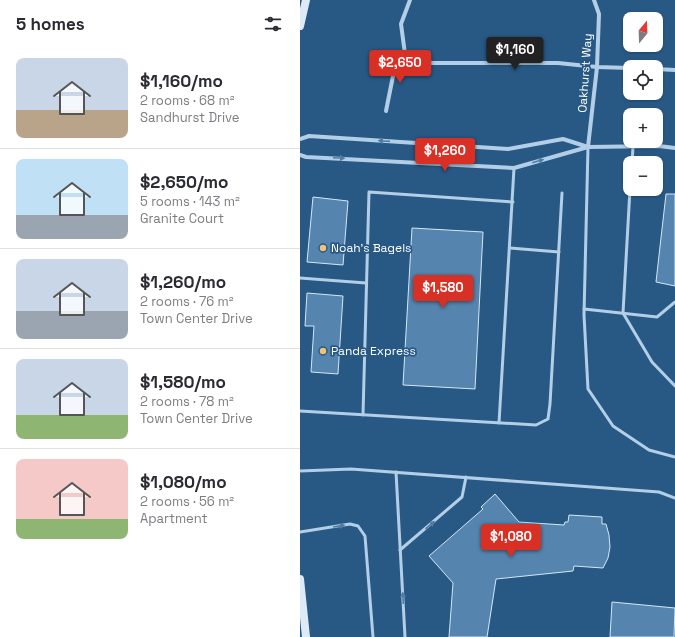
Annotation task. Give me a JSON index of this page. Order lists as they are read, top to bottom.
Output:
{
  "streets": {
    "street": ["Oakhurst Way"]
  },
  "places": ["Noah's Bagels", "Panda Express"],
  "north": "top",
  "page": {
    "heading": "5 homes",
    "map_buttons": ["+", "−"],
    "price": [
      "$1,160",
      "$2,650",
      "$1,260",
      "$1,580",
      "$1,080"
    ],
    "list": [
      {
        "name": "$1,160/mo",
        "note": "2 rooms · 68 m² · Sandhurst Drive"
      },
      {
        "name": "$2,650/mo",
        "note": "5 rooms · 143 m² · Granite Court"
      },
      {
        "name": "$1,260/mo",
        "note": "2 rooms · 76 m² · Town Center Drive"
      },
      {
        "name": "$1,580/mo",
        "note": "2 rooms · 78 m² · Town Center Drive"
      },
      {
        "name": "$1,080/mo",
        "note": "2 rooms · 56 m² · Apartment"
      }
    ]
  }
}
